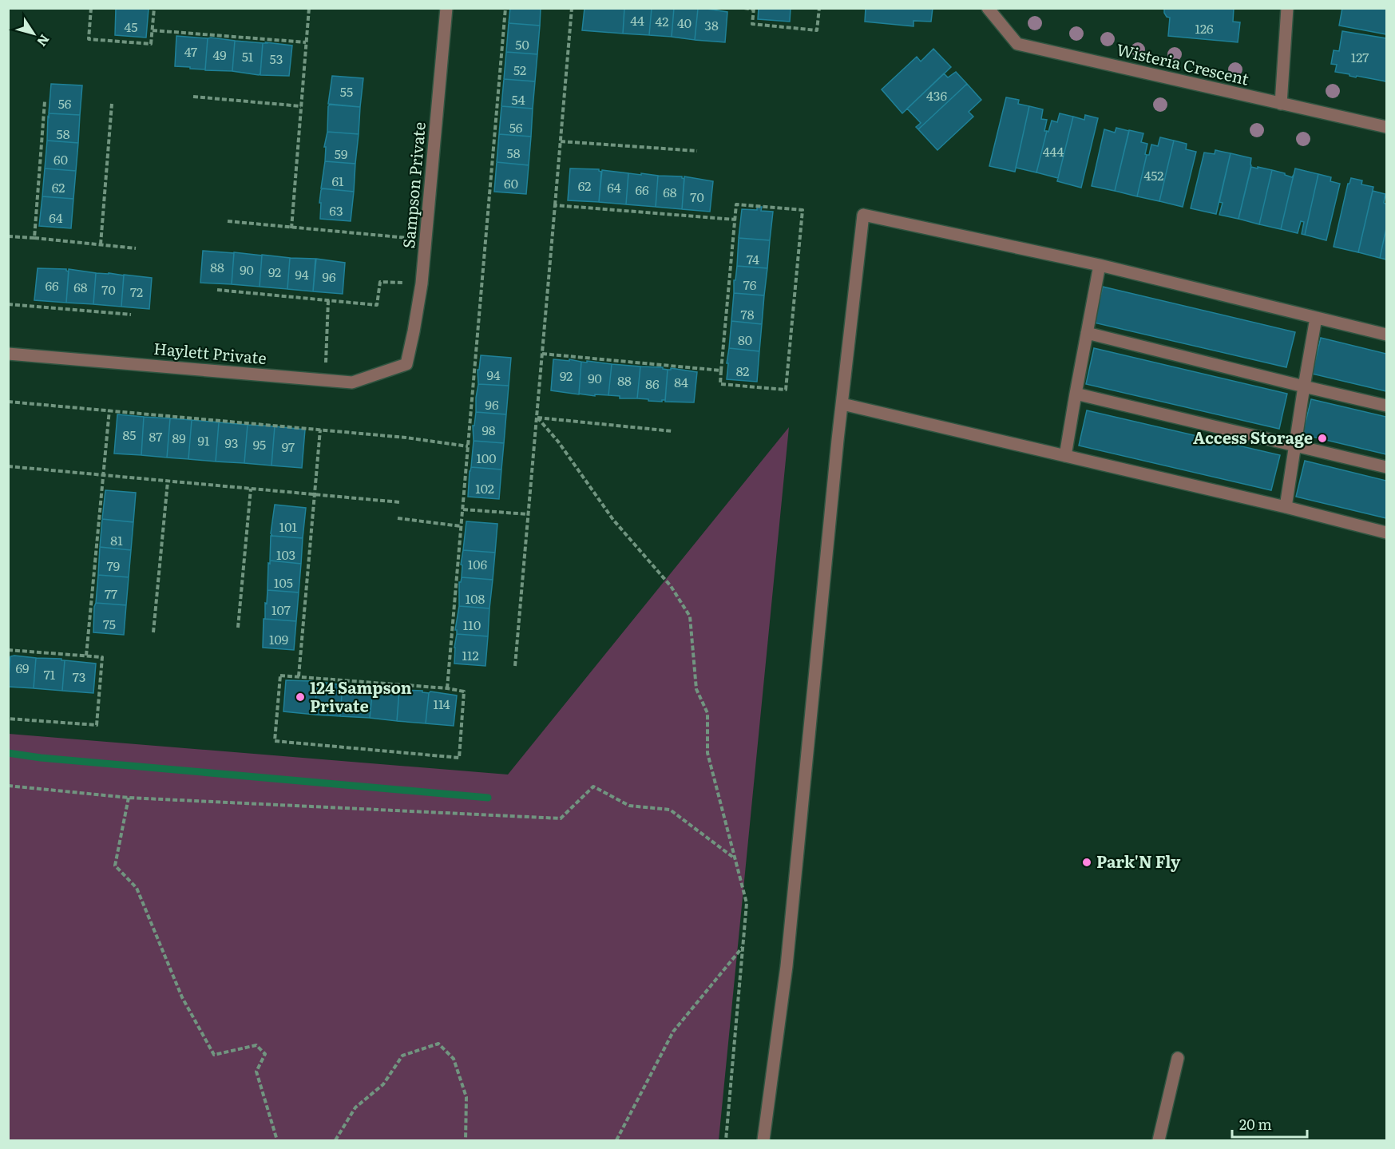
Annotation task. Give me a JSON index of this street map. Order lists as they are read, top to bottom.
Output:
{
  "streets": {
    "street": ["Wisteria Crescent", "Sampson Private", "Haylett Private"]
  },
  "crossings": [
    ["Sampson Private", "Haylett Private"]
  ],
  "places": ["Access Storage", "124 Sampson Private", "Park'N Fly"],
  "house_numbers": [
    "44",
    "42",
    "40",
    "38",
    "45",
    "126",
    "50",
    "47",
    "49",
    "51",
    "127",
    "53",
    "52",
    "55",
    "436",
    "54",
    "56",
    "56",
    "58",
    "444",
    "58",
    "59",
    "60",
    "452",
    "61",
    "60",
    "62",
    "62",
    "64",
    "66",
    "68",
    "70",
    "63",
    "64",
    "74",
    "88",
    "90",
    "92",
    "94",
    "96",
    "76",
    "66",
    "68",
    "70",
    "72",
    "78",
    "80",
    "82",
    "94",
    "92",
    "90",
    "88",
    "84",
    "86",
    "96",
    "98",
    "85",
    "87",
    "89",
    "91",
    "93",
    "95",
    "97",
    "100",
    "102",
    "101",
    "81",
    "103",
    "106",
    "79",
    "105",
    "77",
    "108",
    "107",
    "75",
    "110",
    "109",
    "112",
    "69",
    "71",
    "73",
    "114"
  ],
  "scale_bar": "20 m",
  "north": "bottom right"
}
